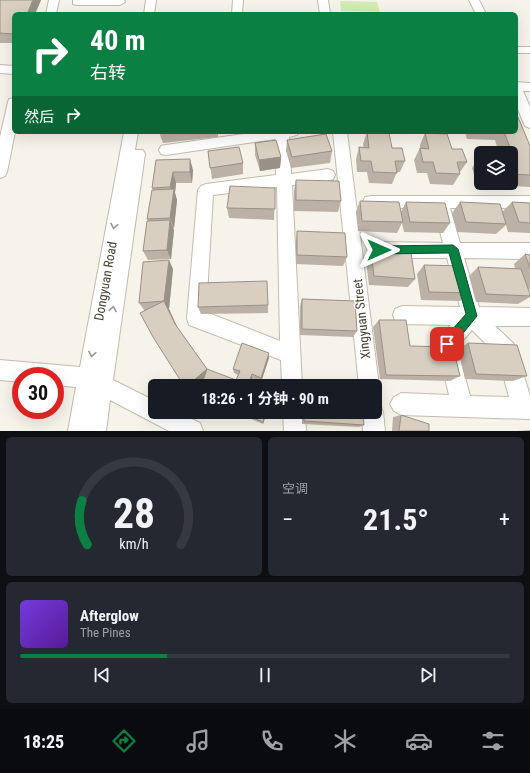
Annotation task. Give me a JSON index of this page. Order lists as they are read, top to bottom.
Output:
{
  "streets": {
    "street": ["Dongyuan Road", "Xingyuan Street"]
  },
  "page": {
    "turn": ["40 m", "右转"],
    "then": "然后",
    "limit": "30",
    "trip": "18:26 · 1 分钟 · 90 m",
    "tile": "空调",
    "heat": ["−", "21.5°", "+"],
    "song": ["Afterglow", "The Pines"],
    "tabs": "18:25",
    "gauge": ["28", "km/h"]
  }
}
